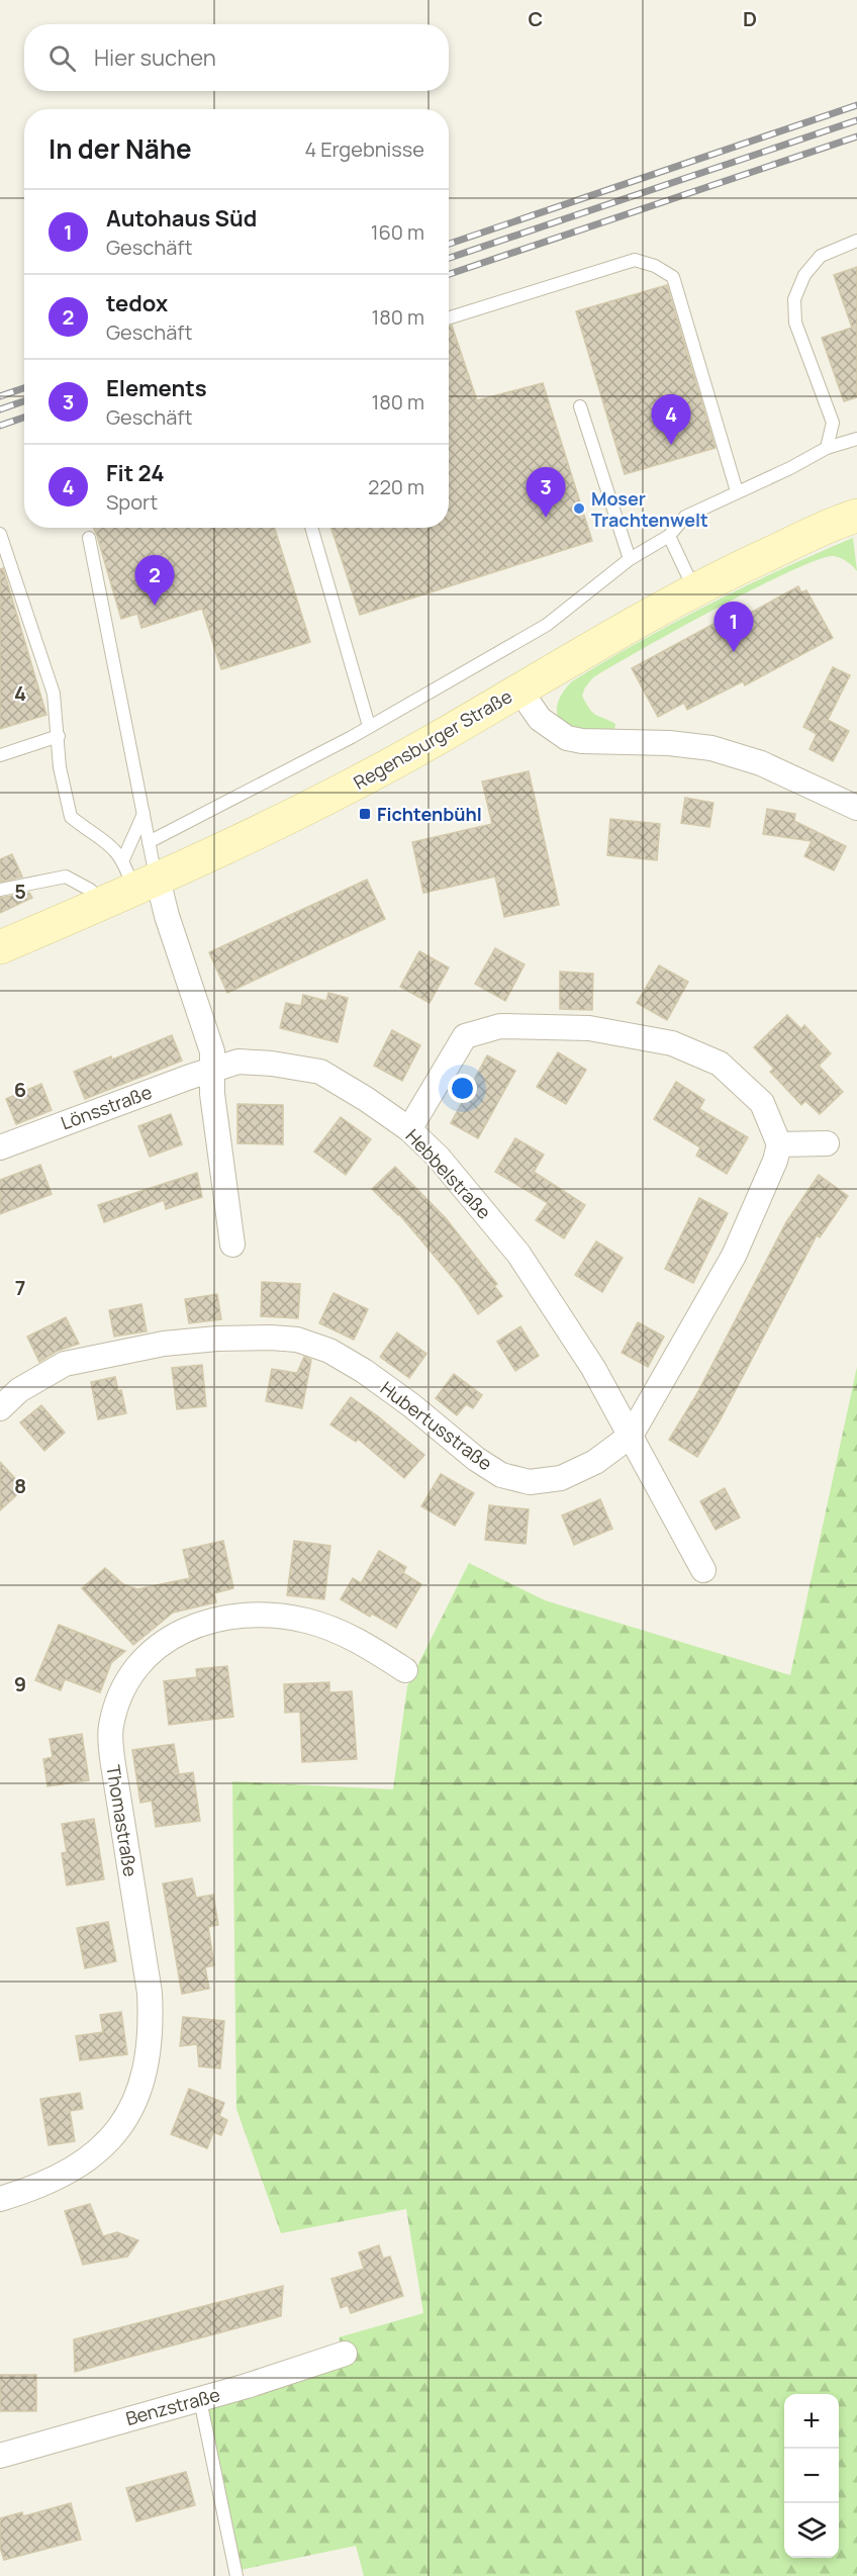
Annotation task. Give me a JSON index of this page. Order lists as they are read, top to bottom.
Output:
{
  "streets": {
    "main road": ["Regensburger Straße"],
    "street": [
      "Lönsstraße",
      "Hebbelstraße",
      "Hubertusstraße",
      "Thomastraße",
      "Benzstraße"
    ]
  },
  "crossings": [
    ["Lönsstraße", "Hebbelstraße"],
    ["Hebbelstraße", "Hubertusstraße"]
  ],
  "places": {
    "other": ["Moser Trachtenwelt"],
    "transit": ["Fichtenbühl"]
  },
  "page": {
    "search": "Hier suchen",
    "heading": ["In der Nähe", "4 Ergebnisse"],
    "list": [
      {
        "mark": "1",
        "name": "Autohaus Süd",
        "note": "Geschäft",
        "value": "160 m"
      },
      {
        "mark": "2",
        "name": "tedox",
        "note": "Geschäft",
        "value": "180 m"
      },
      {
        "mark": "3",
        "name": "Elements",
        "note": "Geschäft",
        "value": "180 m"
      },
      {
        "mark": "4",
        "name": "Fit 24",
        "note": "Sport",
        "value": "220 m"
      }
    ],
    "pins": [
      "4",
      "3",
      "2",
      "1"
    ],
    "map_buttons": ["+", "−"]
  },
  "grid": {
    "columns": ["C", "D"],
    "rows": [
      "4",
      "5",
      "6",
      "7",
      "8",
      "9"
    ]
  }
}
